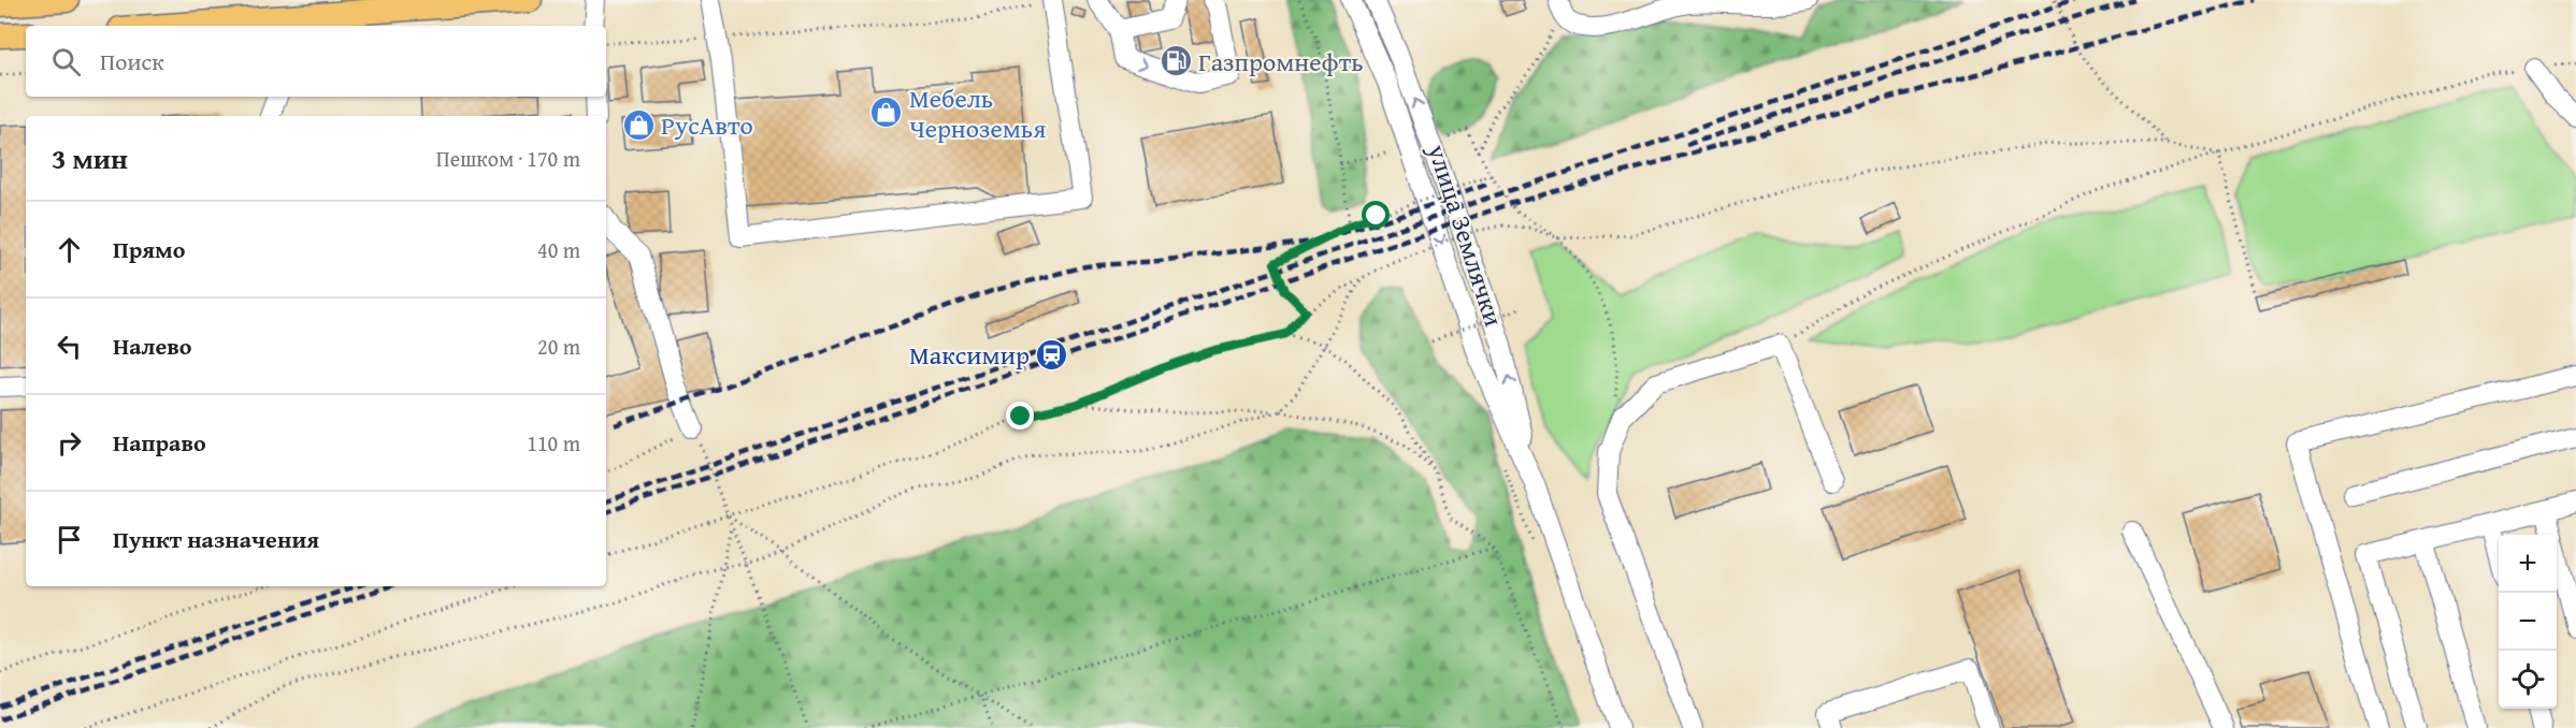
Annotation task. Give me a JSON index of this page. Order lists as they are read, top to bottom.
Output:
{
  "streets": {
    "street": ["улица Землячки"]
  },
  "places": {
    "fuel station": ["Газпромнефть"],
    "shop": ["Мебель Черноземья", "РусАвто"],
    "station": ["Максимир"]
  },
  "page": {
    "search": "Поиск",
    "heading": ["3 мин", "Пешком · 170 m"],
    "list": [
      ["Прямо", "40 m"],
      ["Налево", "20 m"],
      ["Направо", "110 m"],
      "Пункт назначения"
    ],
    "map_buttons": ["+", "−"]
  }
}
